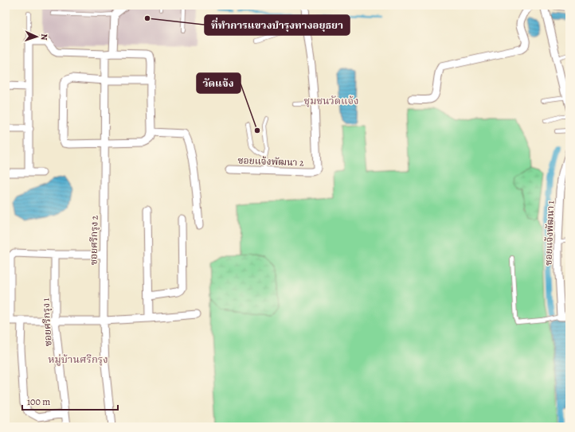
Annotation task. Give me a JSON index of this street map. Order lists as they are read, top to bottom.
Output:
{
  "streets": {
    "street": [
      "ซอยแจ้งพัฒนา 2",
      "ซอยแจ้งพัฒนา 1",
      "ซอยศรีกรุง 2",
      "ซอยศรีกรุง 1"
    ]
  },
  "districts": ["ชุมชนวัดแจ้ง", "หมู่บ้านศรีกรุง"],
  "places": ["ที่ทำการแขวงบำรุงทางอยุธยา", "วัดแจ้ง"],
  "scale_bar": "100 m",
  "north": "right"
}
